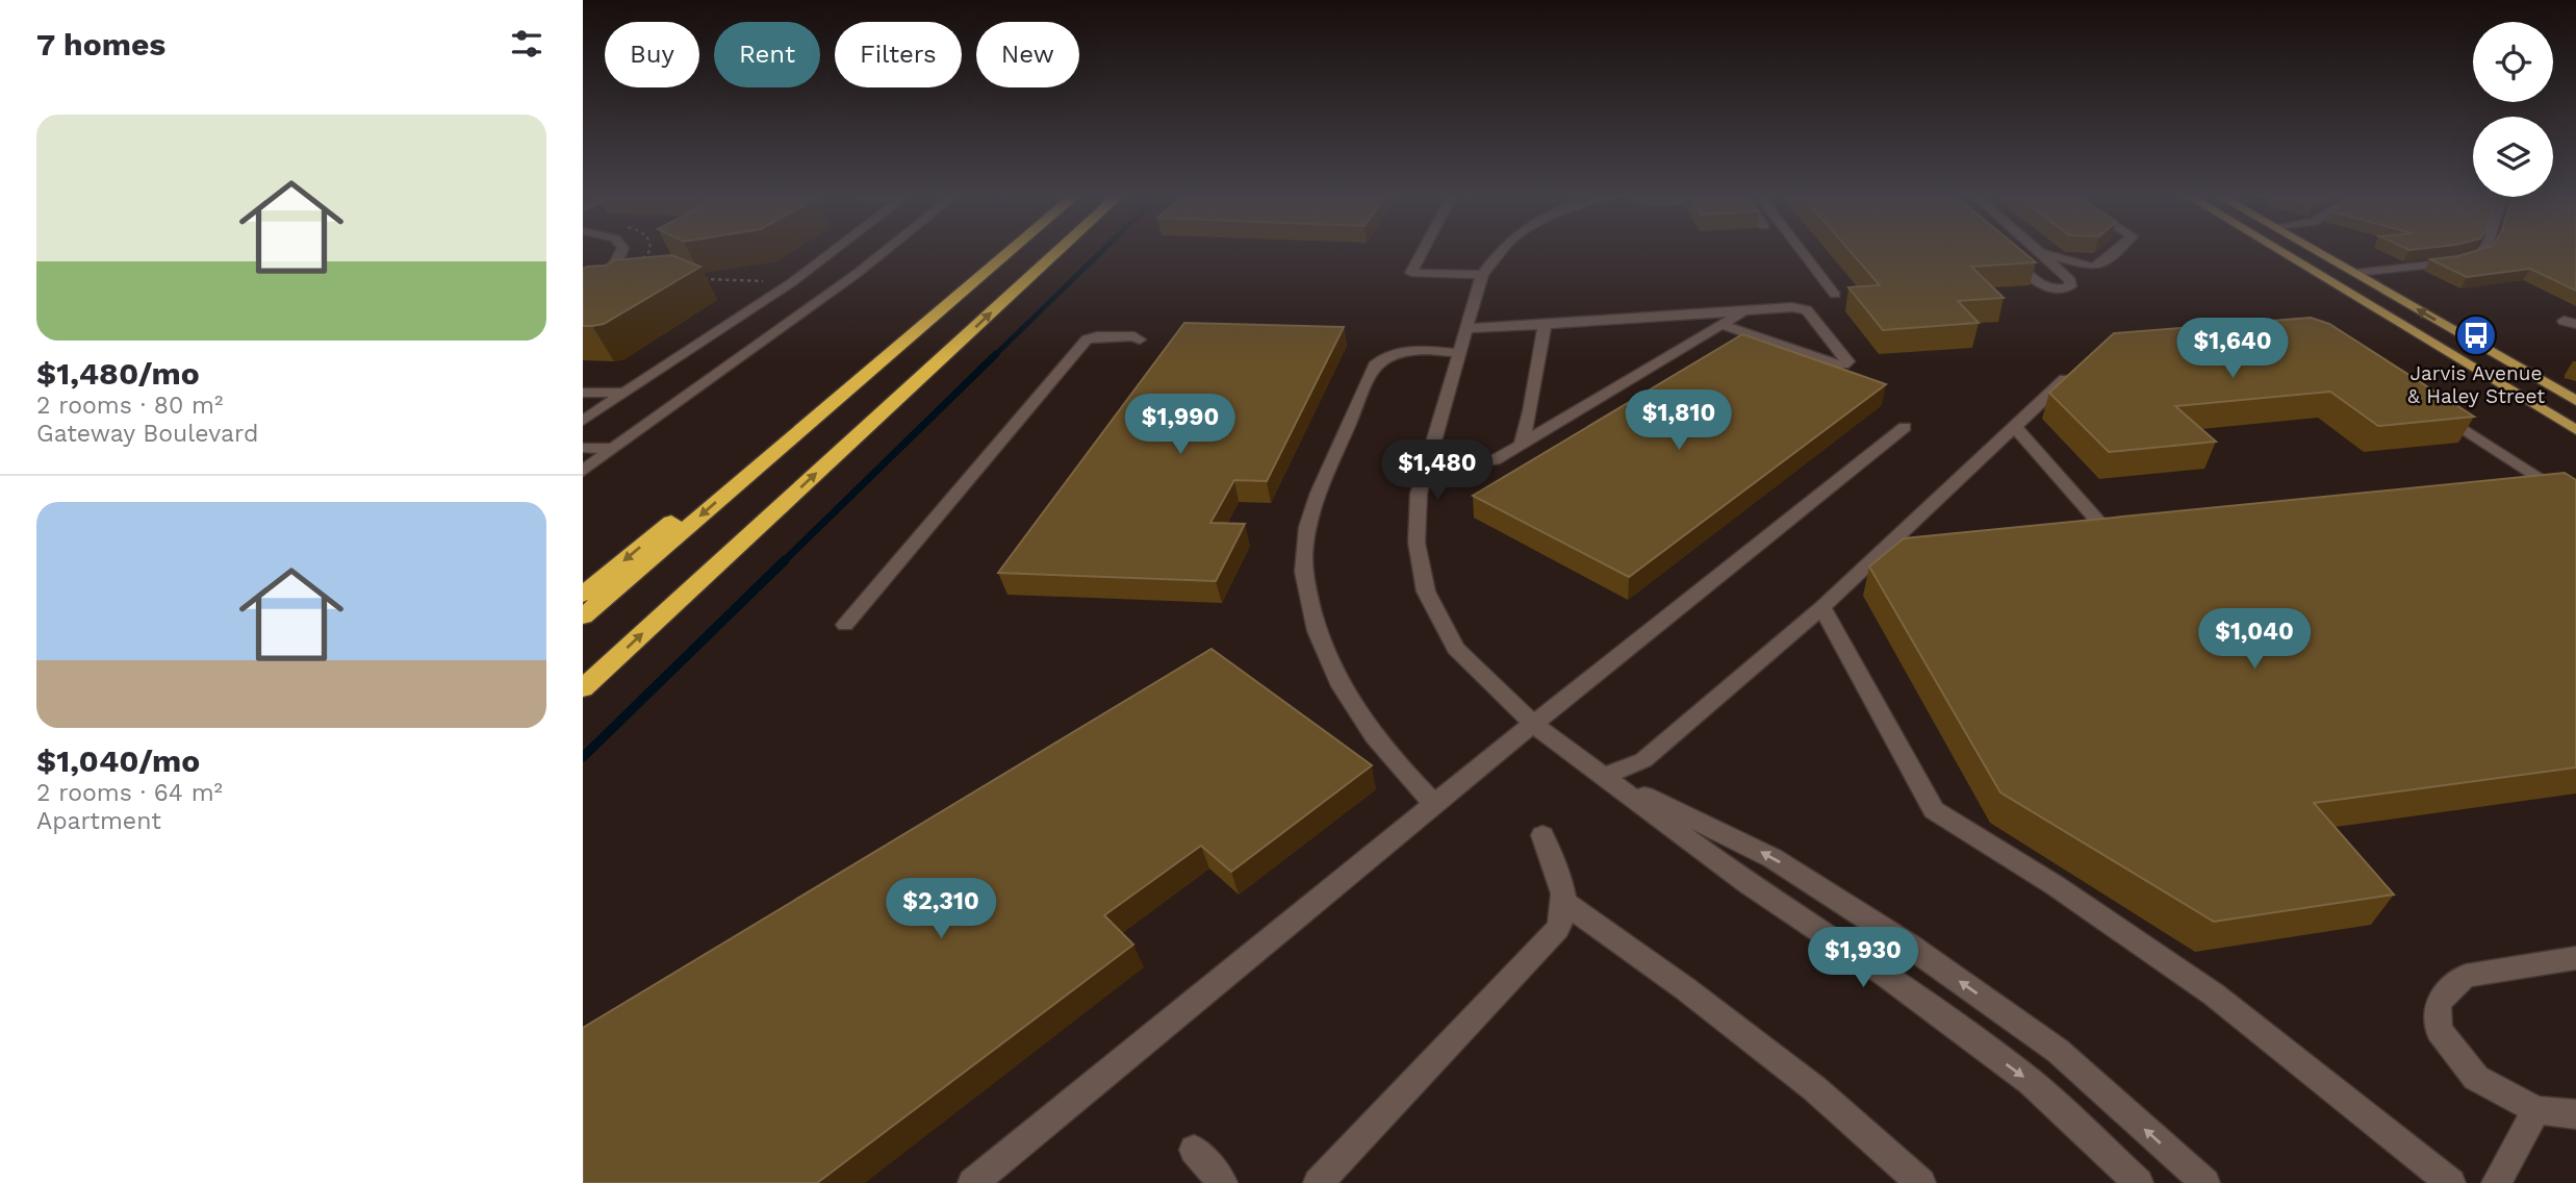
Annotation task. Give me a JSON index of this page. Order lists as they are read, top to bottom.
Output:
{
  "places": {
    "bus stop": ["Jarvis Avenue & Haley Street"]
  },
  "page": {
    "heading": "7 homes",
    "chip": [
      "Buy",
      "Rent",
      "Filters",
      "New"
    ],
    "list": [
      {
        "name": "$1,480/mo",
        "note": "2 rooms · 80 m² · Gateway Boulevard"
      },
      {
        "name": "$1,040/mo",
        "note": "2 rooms · 64 m² · Apartment"
      }
    ],
    "price": [
      "$1,640",
      "$1,810",
      "$1,990",
      "$1,480",
      "$1,040",
      "$2,310",
      "$1,930"
    ]
  }
}
